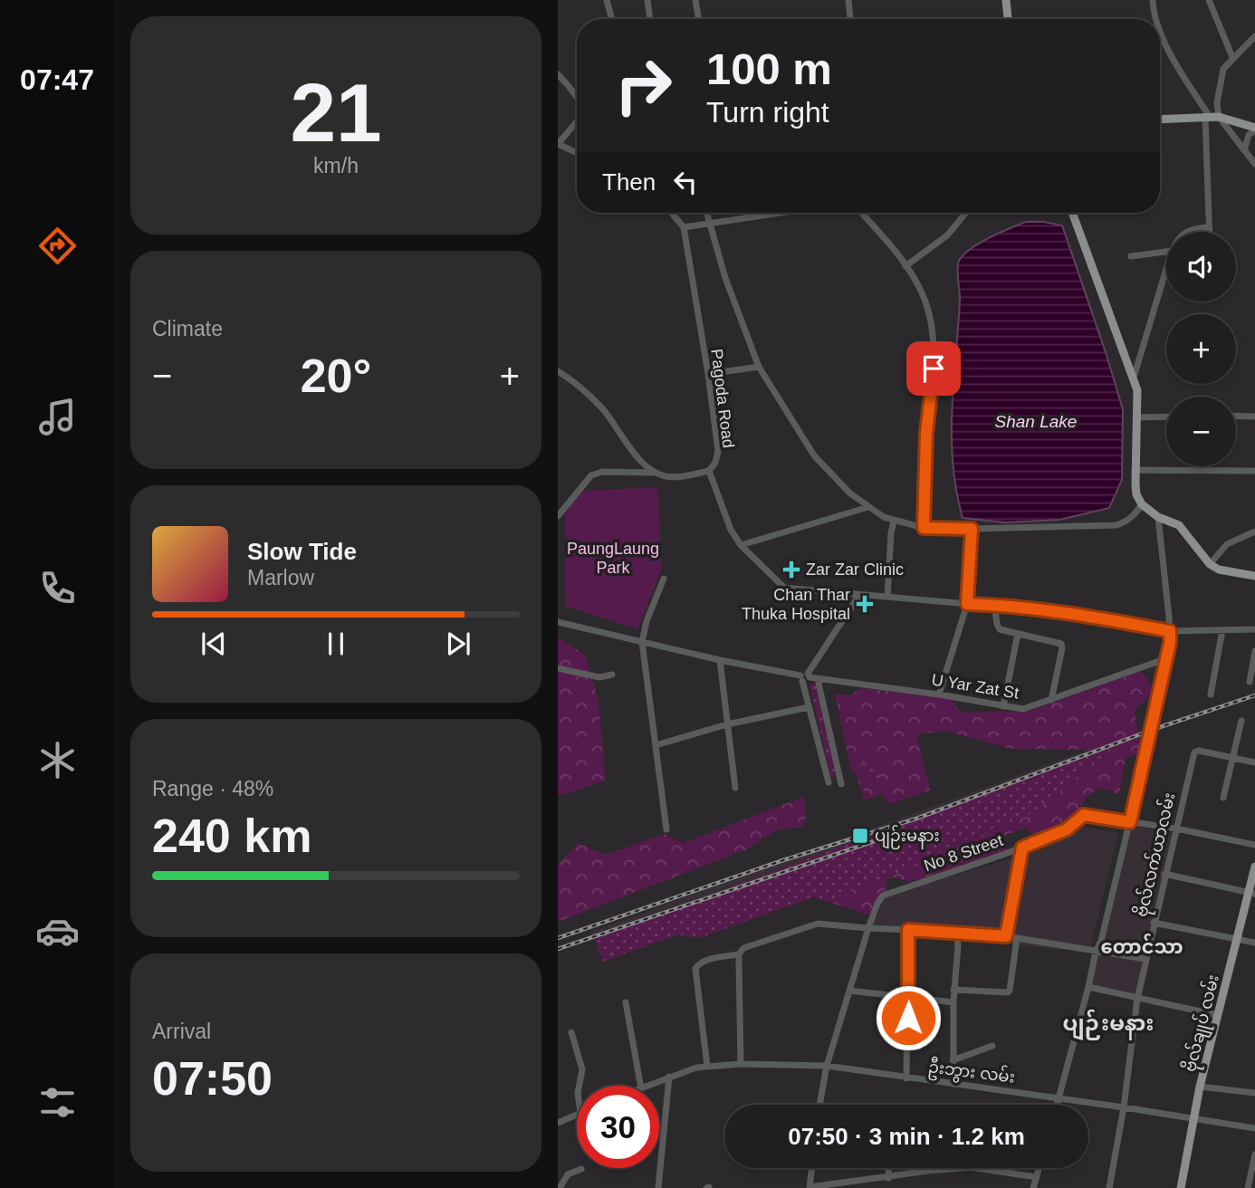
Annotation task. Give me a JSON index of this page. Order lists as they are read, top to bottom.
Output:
{
  "streets": {
    "main road": ["ဗိုလ်ချုပ် လမ်း"],
    "street": [
      "Pagoda Road",
      "U Yar Zat St",
      "No 8 Street",
      "ဗိုလ်လက်ယာလမ်း",
      "ဦးဘွား လမ်း"
    ]
  },
  "crossings": [
    ["No 8 Street", "ဗိုလ်လက်ယာလမ်း"],
    ["No 8 Street", "ဦးဘွား လမ်း"],
    ["ဗိုလ်လက်ယာလမ်း", "ဦးဘွား လမ်း"],
    ["ဗိုလ်ချုပ် လမ်း", "ဦးဘွား လမ်း"]
  ],
  "districts": ["တောင်သာ", "ပျဉ်းမနား"],
  "water": ["Shan Lake"],
  "parks": ["PaungLaung Park"],
  "places": {
    "health": ["Zar Zar Clinic", "Chan Thar Thuka Hospital"],
    "transit": ["ပျဉ်းမနား"]
  },
  "page": {
    "tabs": "07:47",
    "tile": [
      ["21", "km/h"],
      "Climate",
      ["Range · 48%", "240 km"],
      ["Arrival", "07:50"]
    ],
    "turn": ["100 m", "Turn right"],
    "then": "Then",
    "map_buttons": ["+", "−"],
    "heat": ["−", "20°", "+"],
    "song": ["Slow Tide", "Marlow"],
    "limit": "30",
    "trip": "07:50 · 3 min · 1.2 km"
  }
}
